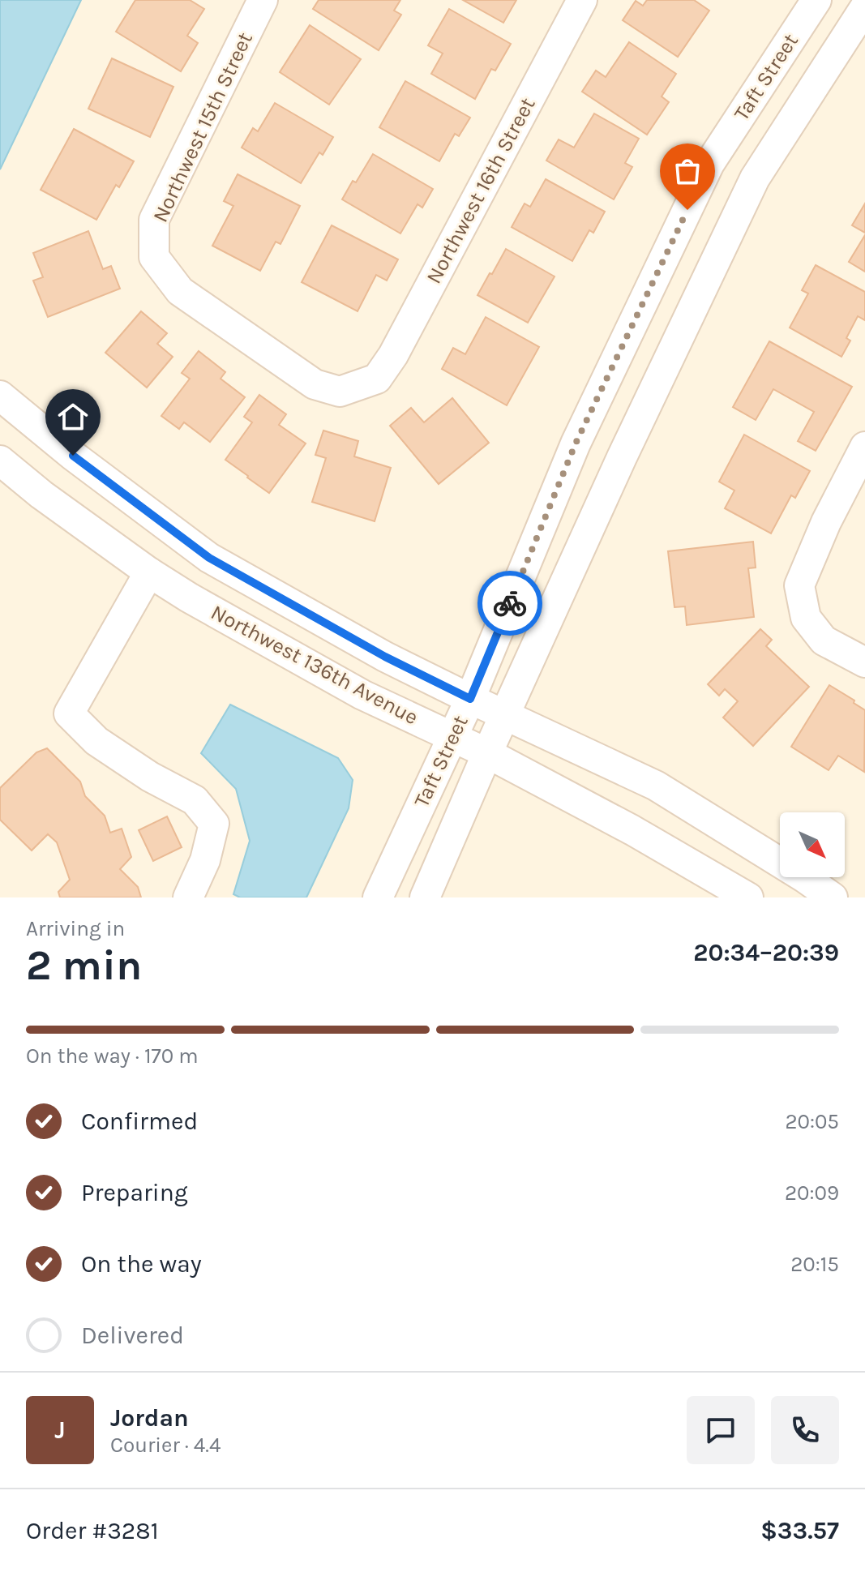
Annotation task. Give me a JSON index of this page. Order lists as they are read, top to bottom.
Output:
{
  "streets": {
    "street": [
      "Taft Street",
      "Northwest 15th Street",
      "Northwest 16th Street",
      "Northwest 136th Avenue"
    ]
  },
  "crossings": [
    ["Taft Street", "Northwest 136th Avenue"],
    ["Northwest 15th Street", "Northwest 16th Street"]
  ],
  "north": "bottom right",
  "page": {
    "heading": ["2 min", "Arriving in", "20:34–20:39"],
    "panel": [
      "Jordan",
      "Courier · 4.4",
      "Order #3281",
      "$33.57"
    ],
    "bar": "On the way · 170 m",
    "list": [
      ["Confirmed", "20:05"],
      ["Preparing", "20:09"],
      ["On the way", "20:15"],
      "Delivered"
    ],
    "round": "J"
  }
}
